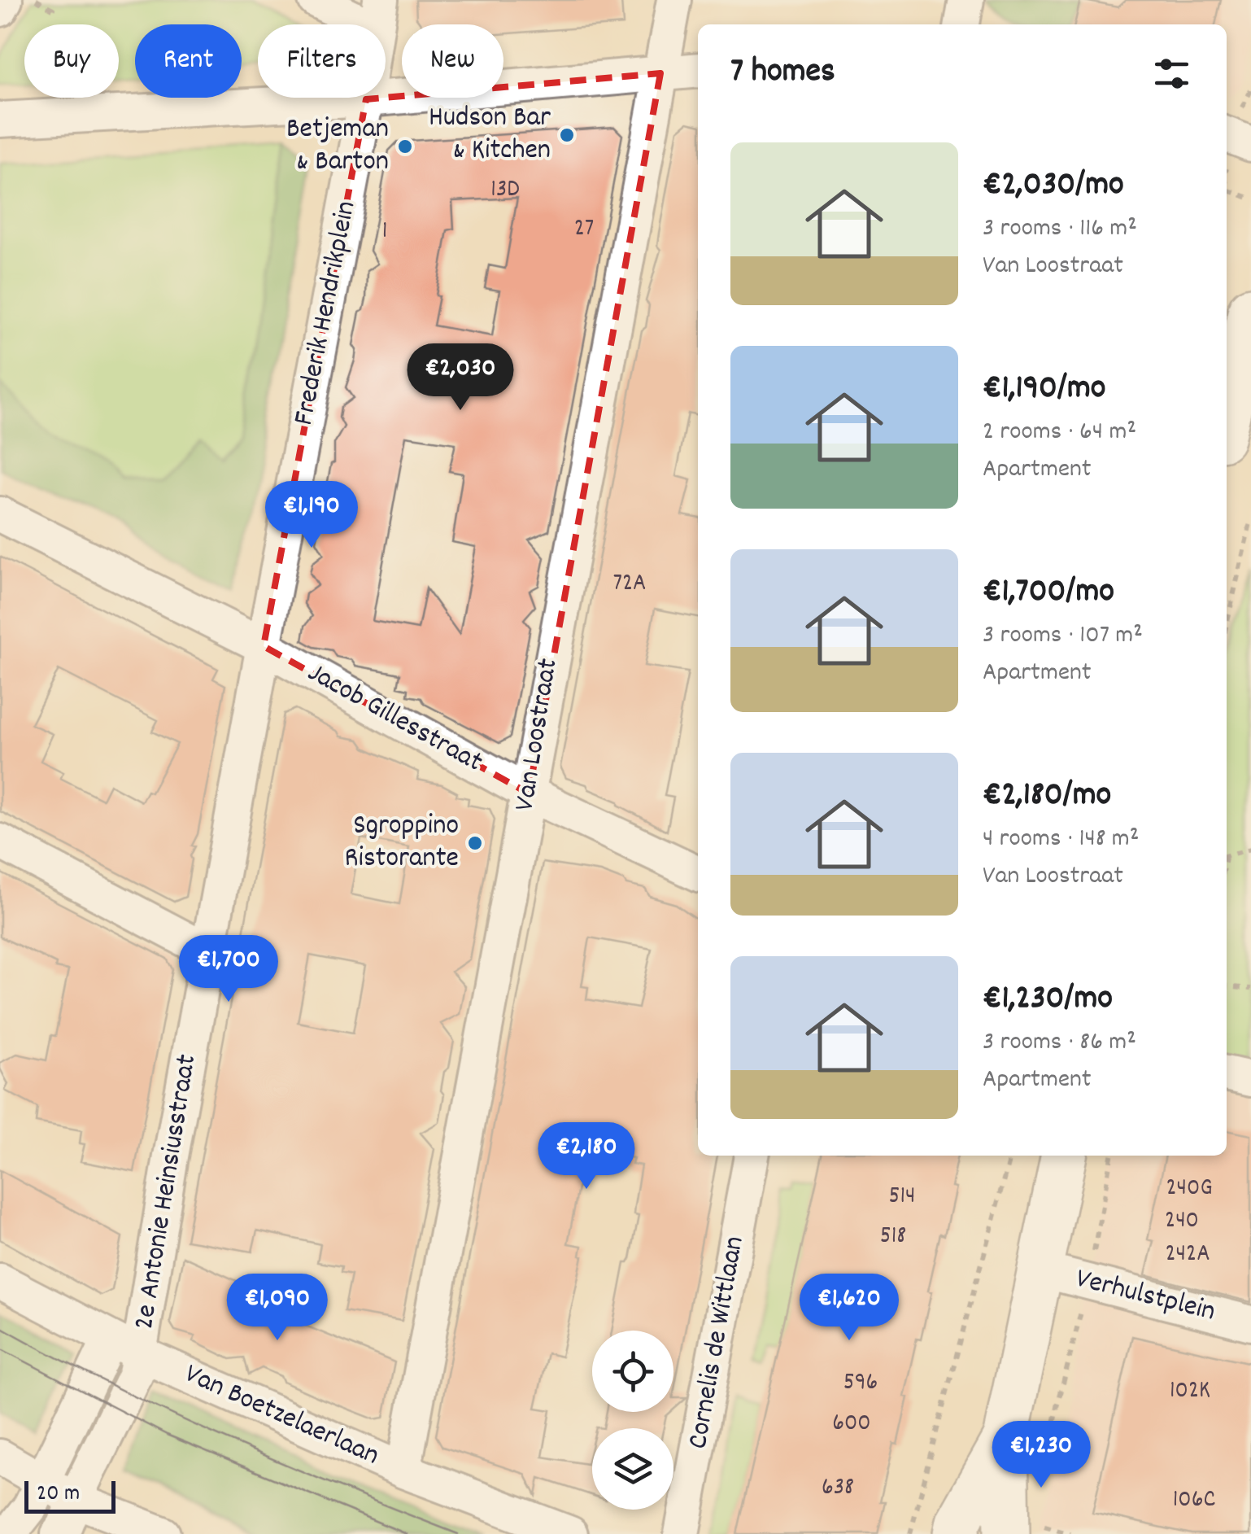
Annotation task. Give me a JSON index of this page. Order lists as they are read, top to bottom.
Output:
{
  "streets": {
    "street": [
      "Frederik Hendrikplein",
      "Jacob Gillesstraat",
      "Van Loostraat",
      "2e Antonie Heinsiusstraat",
      "Verhulstplein",
      "Cornelis de Wittlaan",
      "Van Boetzelaerlaan"
    ]
  },
  "crossings": [
    ["Frederik Hendrikplein", "Jacob Gillesstraat"],
    ["Frederik Hendrikplein", "2e Antonie Heinsiusstraat"],
    ["Jacob Gillesstraat", "Van Loostraat"],
    ["Jacob Gillesstraat", "2e Antonie Heinsiusstraat"],
    ["Van Loostraat", "Van Boetzelaerlaan"],
    ["2e Antonie Heinsiusstraat", "Van Boetzelaerlaan"]
  ],
  "places": ["Hudson Bar & Kitchen", "Betjeman & Barton", "Sgroppino Ristorante"],
  "house_numbers": [
    "13D",
    "27",
    "1",
    "72A",
    "240G",
    "514",
    "240",
    "518",
    "242A",
    "596",
    "102K",
    "600",
    "638",
    "106C"
  ],
  "scale_bar": "20 m",
  "page": {
    "chip": [
      "Buy",
      "Rent",
      "Filters",
      "New"
    ],
    "heading": "7 homes",
    "list": [
      {
        "name": "€2,030/mo",
        "note": "3 rooms · 116 m² · Van Loostraat"
      },
      {
        "name": "€1,190/mo",
        "note": "2 rooms · 64 m² · Apartment"
      },
      {
        "name": "€1,700/mo",
        "note": "3 rooms · 107 m² · Apartment"
      },
      {
        "name": "€2,180/mo",
        "note": "4 rooms · 148 m² · Van Loostraat"
      },
      {
        "name": "€1,230/mo",
        "note": "3 rooms · 86 m² · Apartment"
      }
    ],
    "price": [
      "€2,030",
      "€1,190",
      "€1,700",
      "€2,180",
      "€1,090",
      "€1,620",
      "€1,230"
    ],
    "scale": "20 m"
  }
}
